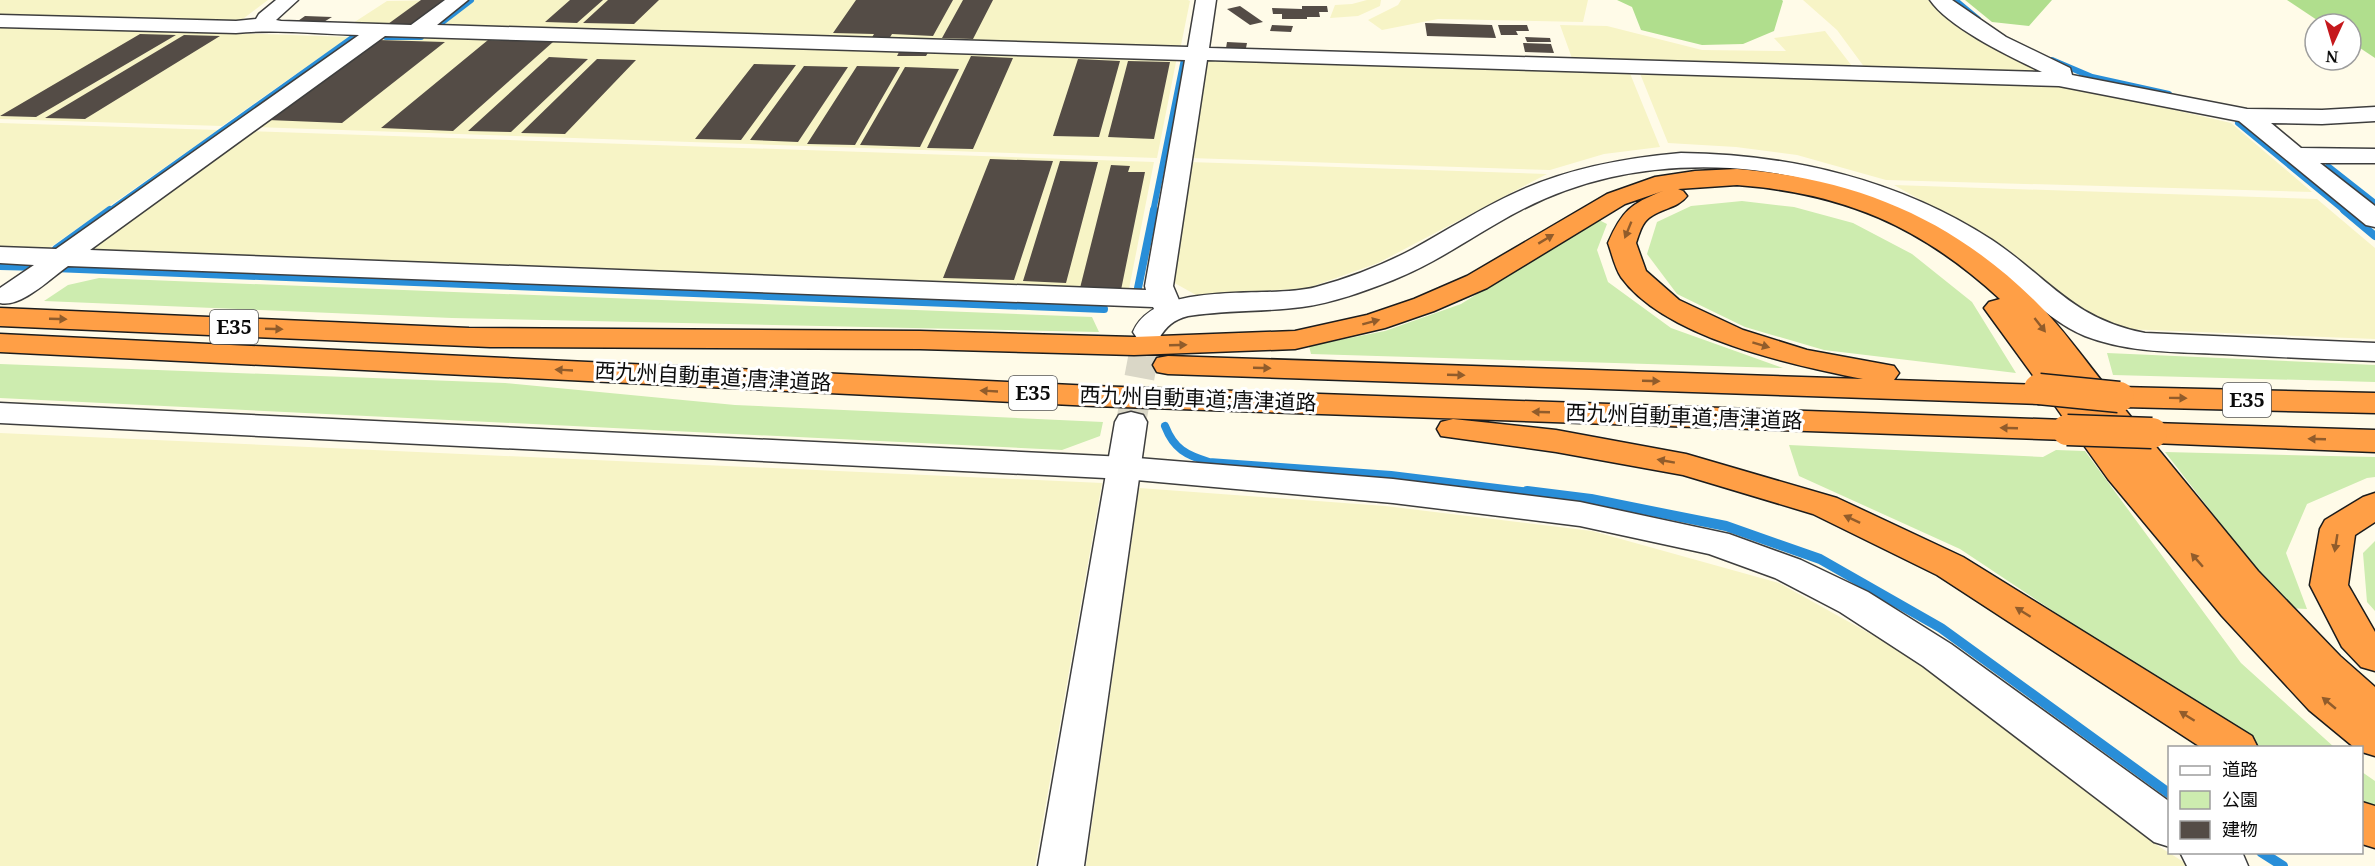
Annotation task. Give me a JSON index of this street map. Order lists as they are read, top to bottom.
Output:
{
  "streets": {
    "highway": ["E35", "西九州自動車道;唐津道路"]
  },
  "crossings": [
    ["E35", "西九州自動車道;唐津道路"]
  ],
  "legend": ["道路", "公園", "建物"],
  "north": "bottom"
}
